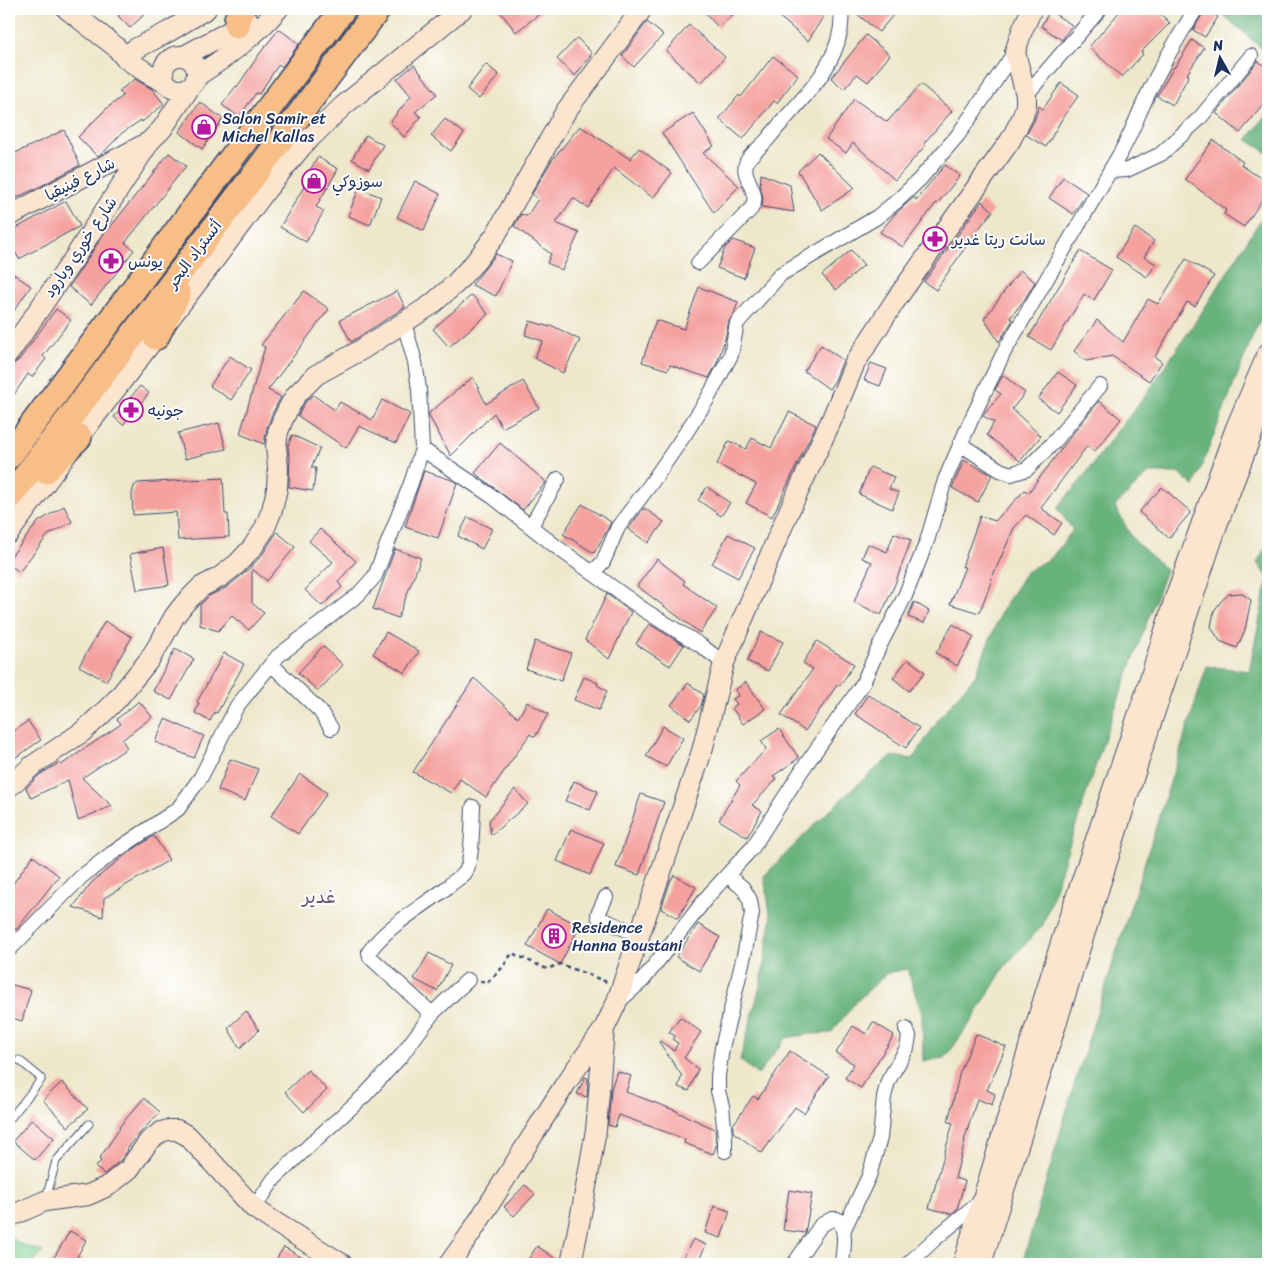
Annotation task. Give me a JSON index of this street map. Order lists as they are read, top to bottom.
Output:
{
  "streets": {
    "highway": ["أتستراد البحر"],
    "street": ["شارع فينيقيا", "شارع خوري وبارود"]
  },
  "crossings": [
    ["شارع فينيقيا", "شارع خوري وبارود"]
  ],
  "districts": ["غدير"],
  "places": {
    "shop": ["Salon Samir et Michel Kallas", "سوزوكي"],
    "pharmacy": ["سانت ريتا غدير", "يونس", "جونيه"],
    "building": ["Residence Hanna Boustani"]
  },
  "north": "top"
}
